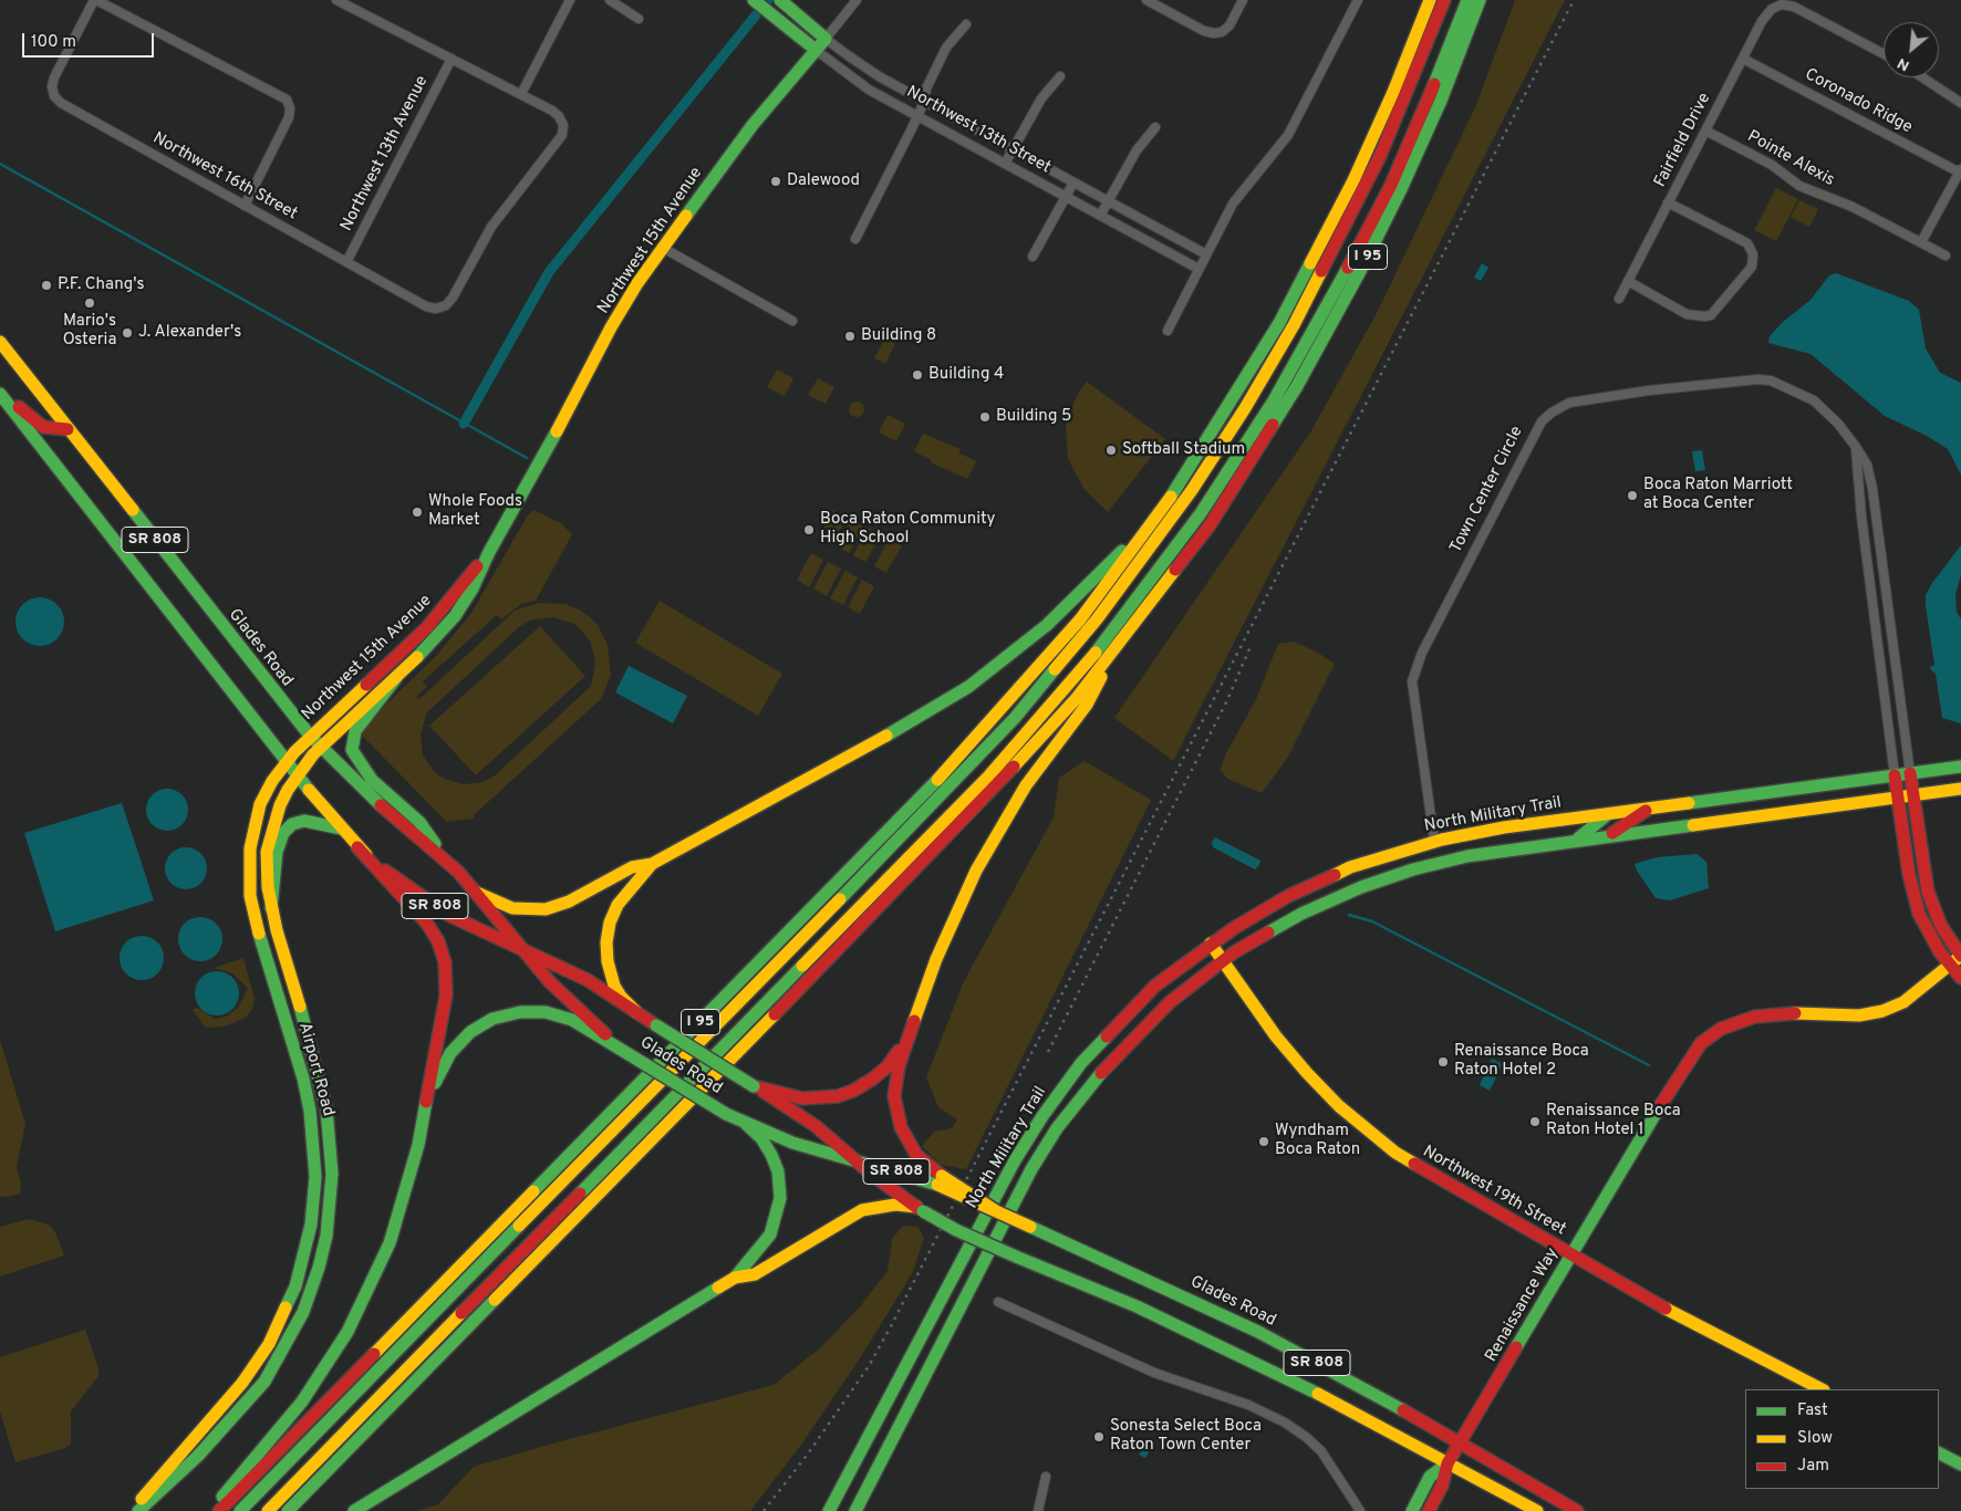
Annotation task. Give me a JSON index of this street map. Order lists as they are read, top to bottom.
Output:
{
  "streets": {
    "main road": [
      "Northwest 13th Street",
      "Northwest 15th Avenue",
      "I 95",
      "SR 808",
      "Glades Road",
      "North Military Trail",
      "Airport Road",
      "Northwest 19th Street",
      "Renaissance Way"
    ],
    "street": [
      "Coronado Ridge",
      "Fairfield Drive",
      "Northwest 13th Avenue",
      "Pointe Alexis",
      "Northwest 16th Street",
      "Town Center Circle"
    ]
  },
  "crossings": [
    ["Coronado Ridge", "Fairfield Drive"],
    ["Northwest 13th Street", "Northwest 15th Avenue"],
    ["Fairfield Drive", "Pointe Alexis"],
    ["Northwest 13th Avenue", "Northwest 16th Street"],
    ["Northwest 15th Avenue", "Glades Road"],
    ["Northwest 15th Avenue", "Airport Road"],
    ["Town Center Circle", "North Military Trail"],
    ["Glades Road", "Airport Road"],
    ["Glades Road", "Renaissance Way"],
    ["North Military Trail", "Northwest 19th Street"],
    ["Northwest 19th Street", "Renaissance Way"]
  ],
  "places": [
    "Dalewood",
    "P.F. Chang's",
    "Mario's Osteria",
    "J. Alexander's",
    "Building 8",
    "Building 4",
    "Building 5",
    "Softball Stadium",
    "Boca Raton Marriott at Boca Center",
    "Whole Foods Market",
    "Boca Raton Community High School",
    "Renaissance Boca Raton Hotel 2",
    "Renaissance Boca Raton Hotel 1",
    "Wyndham Boca Raton",
    "Sonesta Select Boca Raton Town Center"
  ],
  "legend": ["Fast", "Slow", "Jam"],
  "scale_bar": "100 m",
  "north": "bottom left"
}
